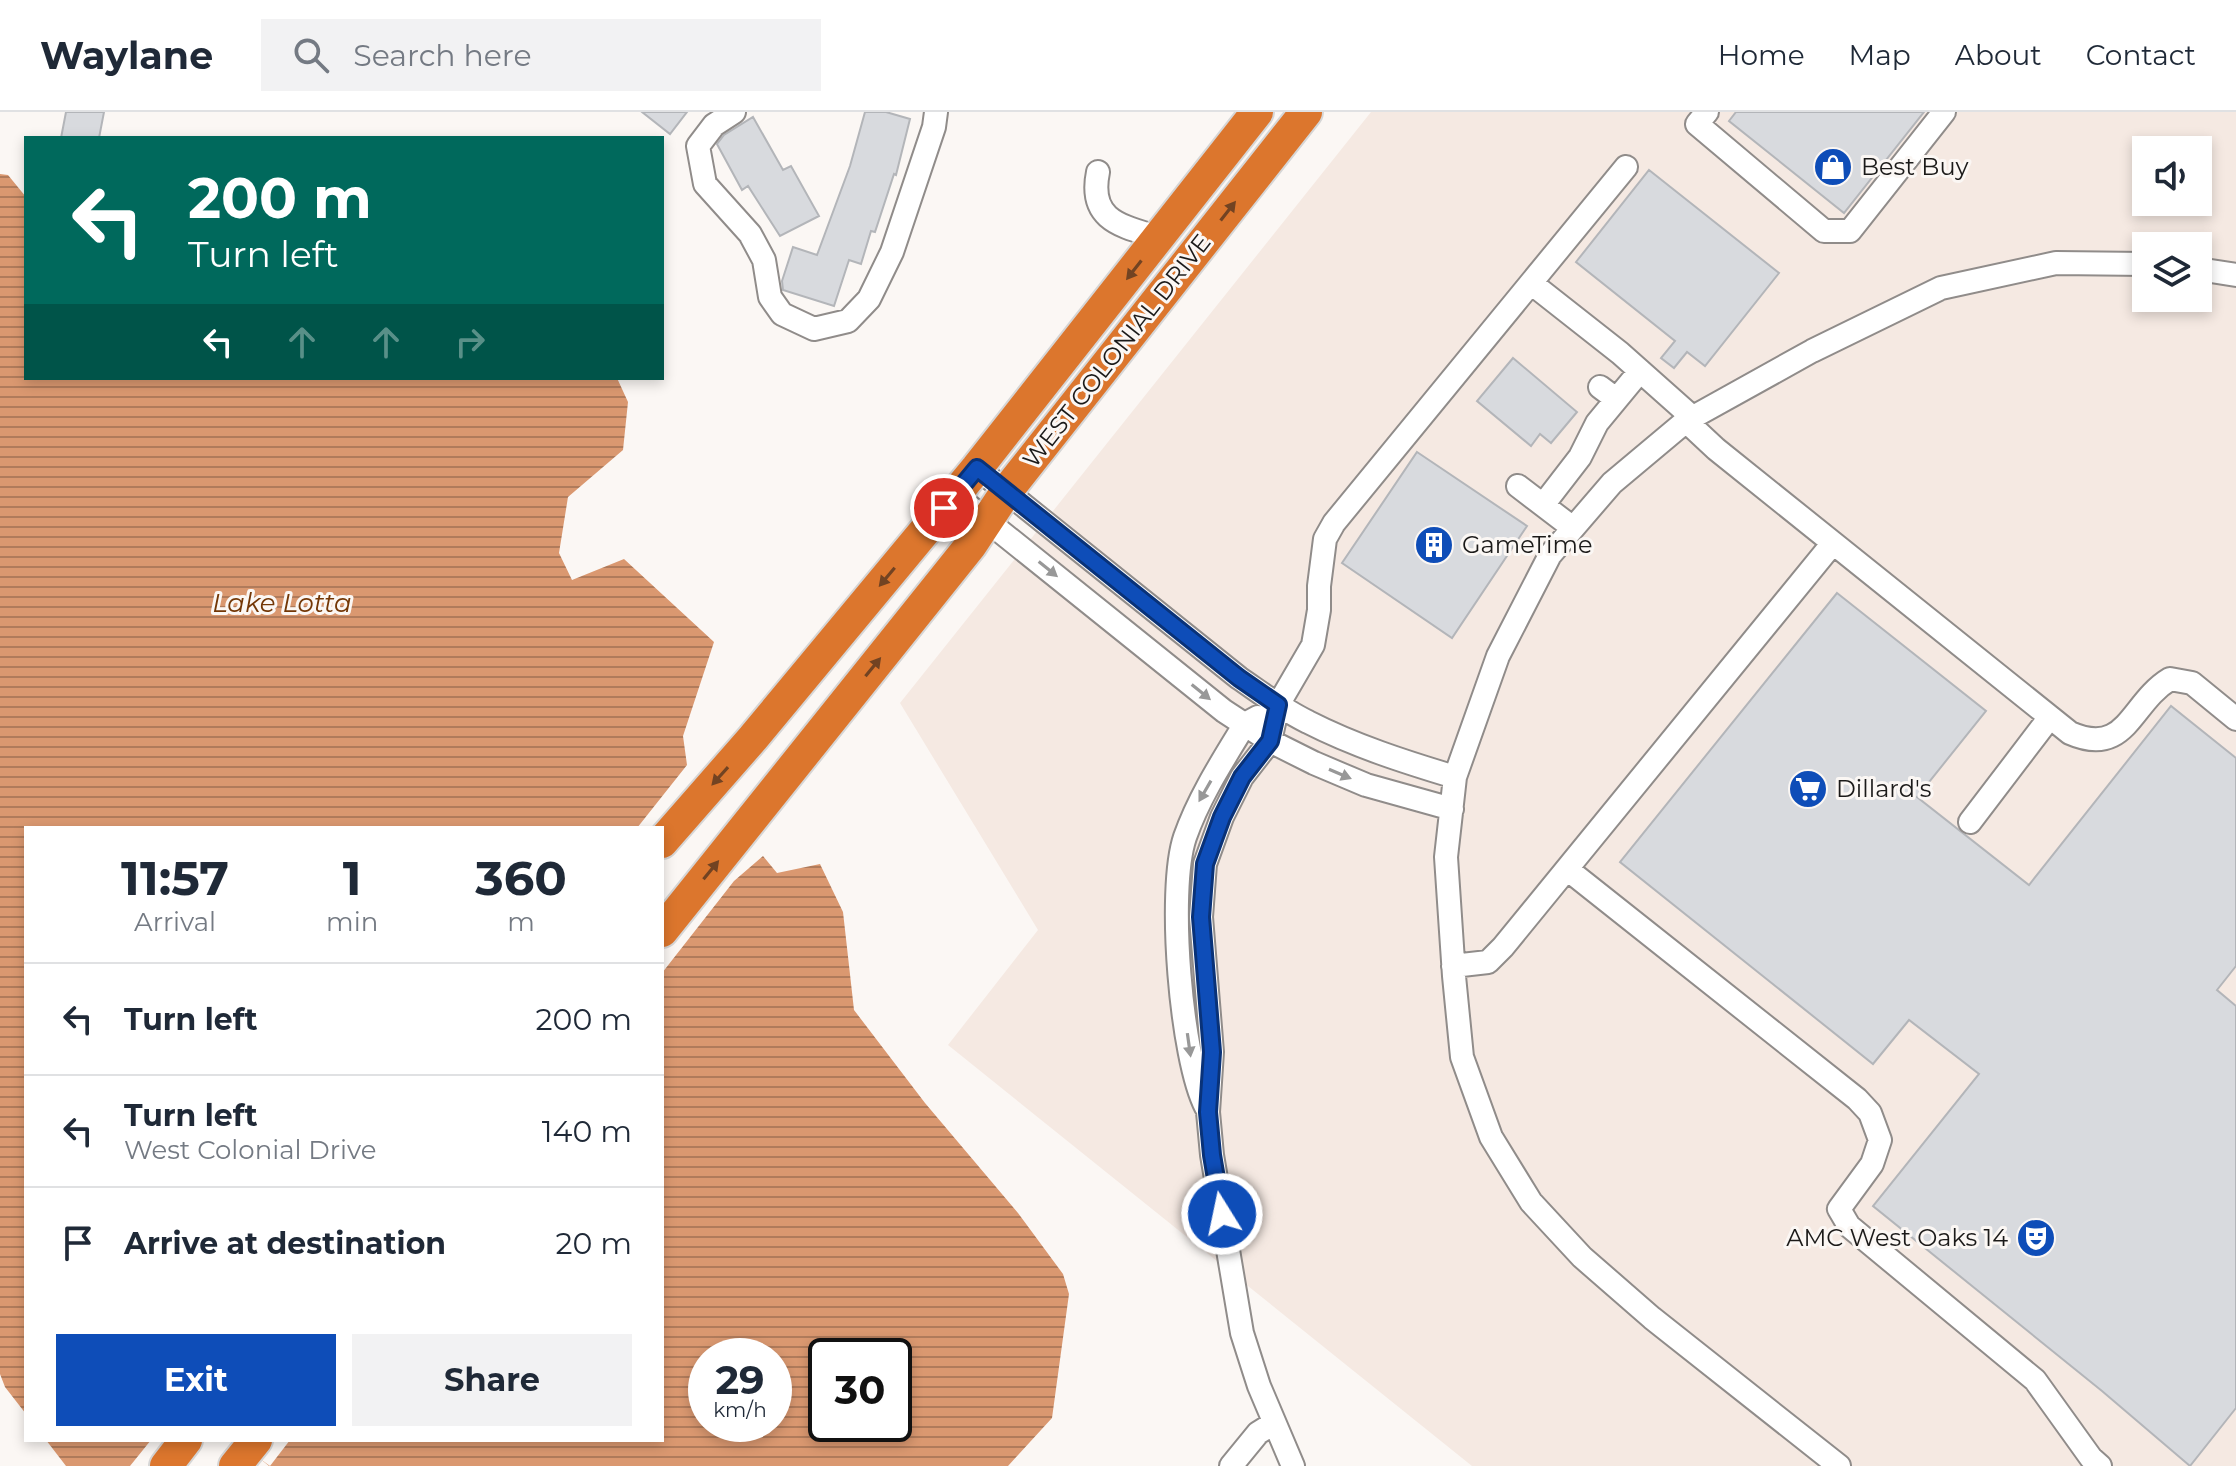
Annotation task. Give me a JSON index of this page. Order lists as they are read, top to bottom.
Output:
{
  "streets": {
    "highway": ["WEST COLONIAL DRIVE"]
  },
  "water": ["Lake Lotta"],
  "places": {
    "shop": ["Best Buy"],
    "building": ["GameTime"],
    "supermarket": ["Dillard's"],
    "theatre": ["AMC West Oaks 14"]
  },
  "page": {
    "header": "Waylane",
    "search": "Search here",
    "nav": [
      "Home",
      "Map",
      "About",
      "Contact"
    ],
    "turn": ["200 m", "Turn left"],
    "eta": [
      "11:57",
      "Arrival",
      "1",
      "min",
      "360",
      "m"
    ],
    "list": [
      {
        "name": "Turn left",
        "value": "200 m"
      },
      {
        "name": "Turn left",
        "note": "West Colonial Drive",
        "value": "140 m"
      },
      {
        "name": "Arrive at destination",
        "value": "20 m"
      }
    ],
    "buttons": ["Exit", "Share"],
    "speed": "29 km/h",
    "limit": "30"
  }
}
